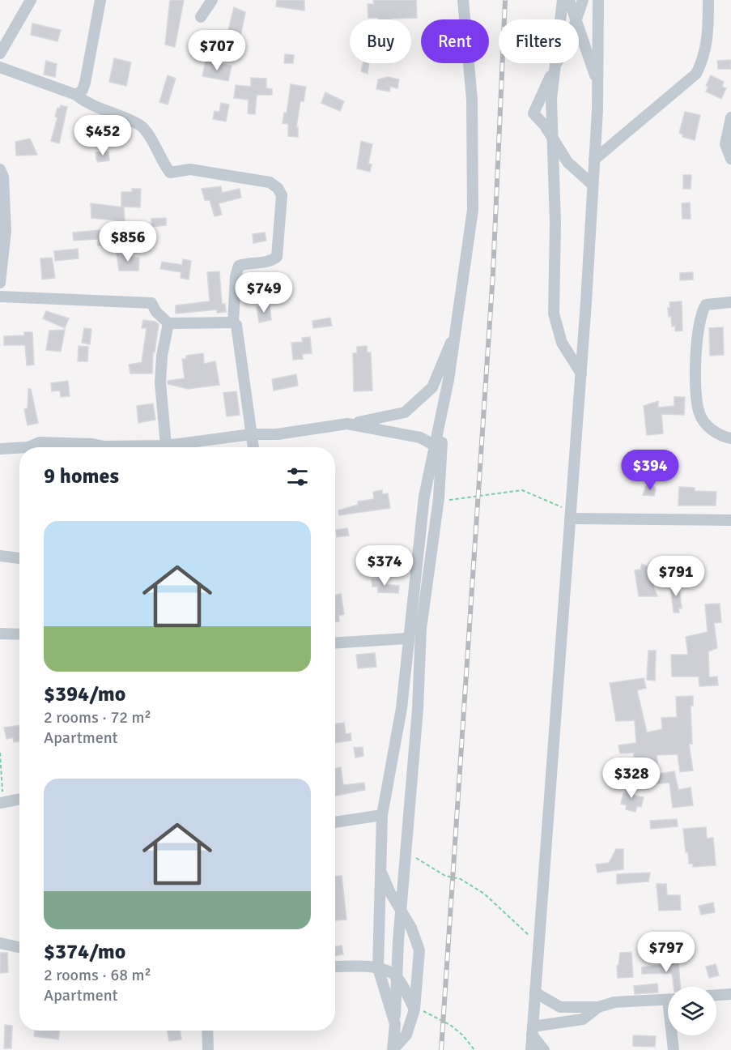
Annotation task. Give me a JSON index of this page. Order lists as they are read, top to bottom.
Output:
{
  "page": {
    "chip": ["Buy", "Rent", "Filters"],
    "price": [
      "$707",
      "$452",
      "$856",
      "$749",
      "$394",
      "$374",
      "$791",
      "$328",
      "$797"
    ],
    "heading": "9 homes",
    "list": [
      {
        "name": "$394/mo",
        "note": "2 rooms · 72 m² · Apartment"
      },
      {
        "name": "$374/mo",
        "note": "2 rooms · 68 m² · Apartment"
      }
    ]
  }
}
